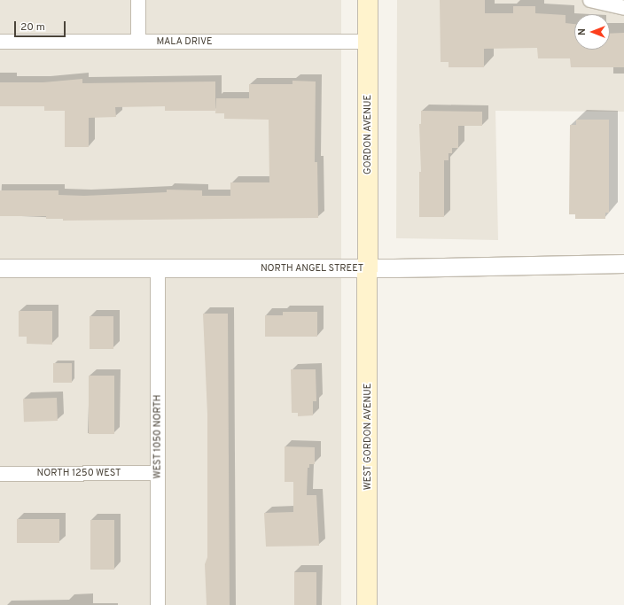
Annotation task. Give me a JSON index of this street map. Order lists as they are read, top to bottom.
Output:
{
  "streets": {
    "main road": ["GORDON AVENUE", "WEST GORDON AVENUE"],
    "street": [
      "MALA DRIVE",
      "NORTH ANGEL STREET",
      "WEST 1050 NORTH",
      "NORTH 1250 WEST"
    ]
  },
  "crossings": [
    ["MALA DRIVE", "GORDON AVENUE"],
    ["GORDON AVENUE", "NORTH ANGEL STREET"],
    ["GORDON AVENUE", "WEST GORDON AVENUE"],
    ["NORTH ANGEL STREET", "WEST 1050 NORTH"],
    ["NORTH ANGEL STREET", "WEST GORDON AVENUE"],
    ["WEST 1050 NORTH", "NORTH 1250 WEST"]
  ],
  "scale_bar": "20 m",
  "north": "left"
}
